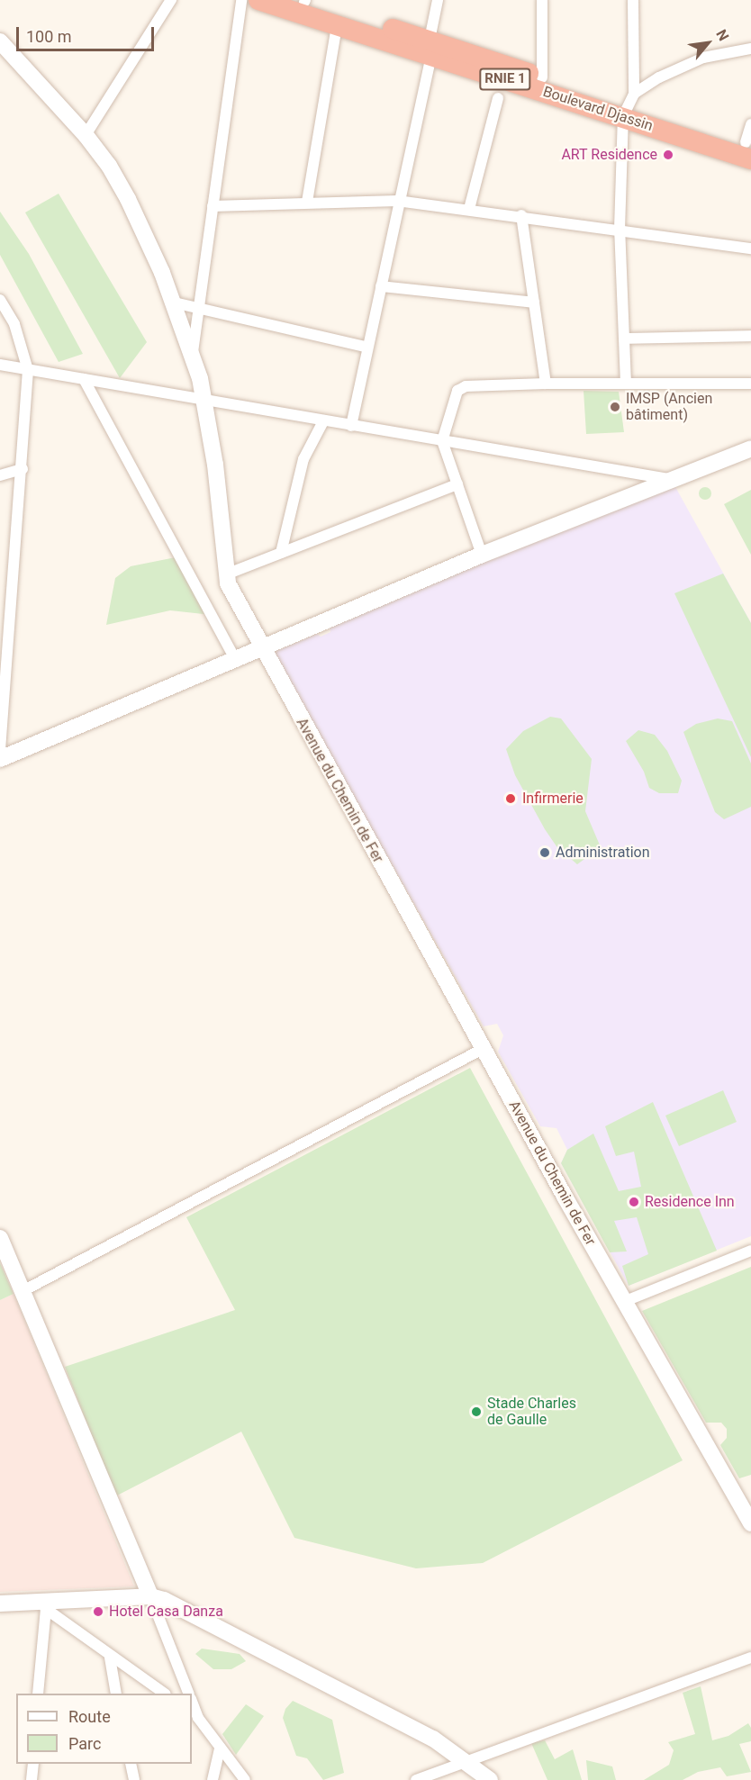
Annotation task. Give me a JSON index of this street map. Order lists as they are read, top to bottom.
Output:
{
  "streets": {
    "highway": ["RNIE 1", "Boulevard Djassin"],
    "main road": ["Avenue du Chemin de Fer"]
  },
  "places": [
    "ART Residence",
    "IMSP (Ancien bâtiment)",
    "Infirmerie",
    "Administration",
    "Residence Inn",
    "Stade Charles de Gaulle",
    "Hotel Casa Danza"
  ],
  "legend": ["Route", "Parc"],
  "scale_bar": "100 m",
  "north": "top right"
}
